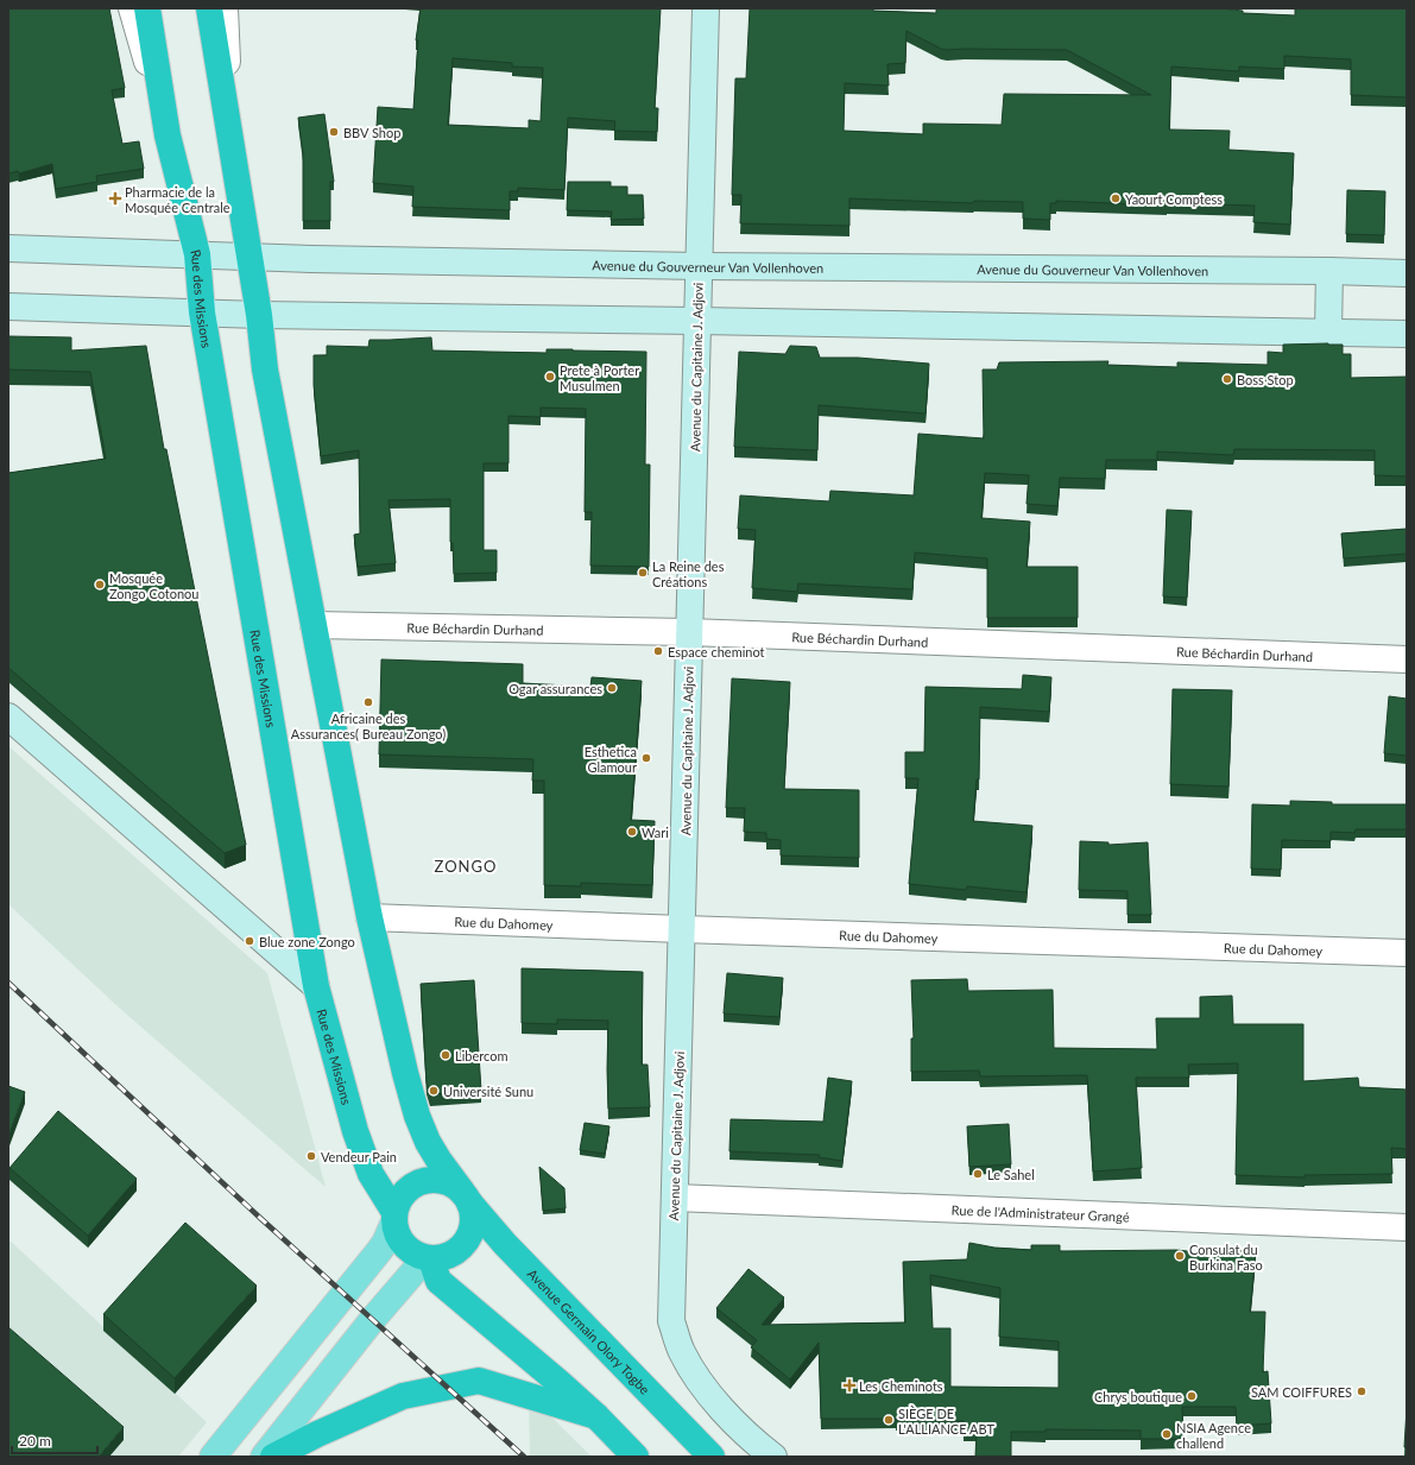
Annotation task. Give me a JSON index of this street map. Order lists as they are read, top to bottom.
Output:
{
  "streets": {
    "highway": ["Rue des Missions", "Avenue Germain Olory Togbe"],
    "main road": ["Avenue du Gouverneur Van Vollenhoven", "Avenue du Capitaine J. Adjovi"],
    "street": ["Rue Béchardin Durhand", "Rue du Dahomey", "Rue de l'Administrateur Grangé"]
  },
  "crossings": [
    ["Avenue du Gouverneur Van Vollenhoven", "Rue des Missions"],
    ["Avenue du Gouverneur Van Vollenhoven", "Avenue du Capitaine J. Adjovi"],
    ["Rue des Missions", "Avenue Germain Olory Togbe"],
    ["Avenue du Capitaine J. Adjovi", "Rue Béchardin Durhand"],
    ["Avenue du Capitaine J. Adjovi", "Rue du Dahomey"],
    ["Avenue du Capitaine J. Adjovi", "Rue de l'Administrateur Grangé"]
  ],
  "districts": ["ZONGO"],
  "places": {
    "other": [
      "BBV Shop",
      "Yaourt Comptess",
      "Prete à Porter Musulmen",
      "Boss Stop",
      "La Reine des Créations",
      "Mosquée Zongo Cotonou",
      "Espace cheminot",
      "Ogar assurances",
      "Africaine des Assurances( Bureau Zongo)",
      "Esthetica Glamour",
      "Wari",
      "Blue zone Zongo",
      "Libercom",
      "Université Sunu",
      "Vendeur Pain",
      "Le Sahel",
      "Consulat du Burkina Faso",
      "SAM COIFFURES",
      "Chrys boutique",
      "SIÈGE DE L'ALLIANCE ABT",
      "NSIA Agence challend"
    ],
    "health": ["Pharmacie de la Mosquée Centrale", "Les Cheminots"]
  },
  "scale_bar": "20 m"
}
